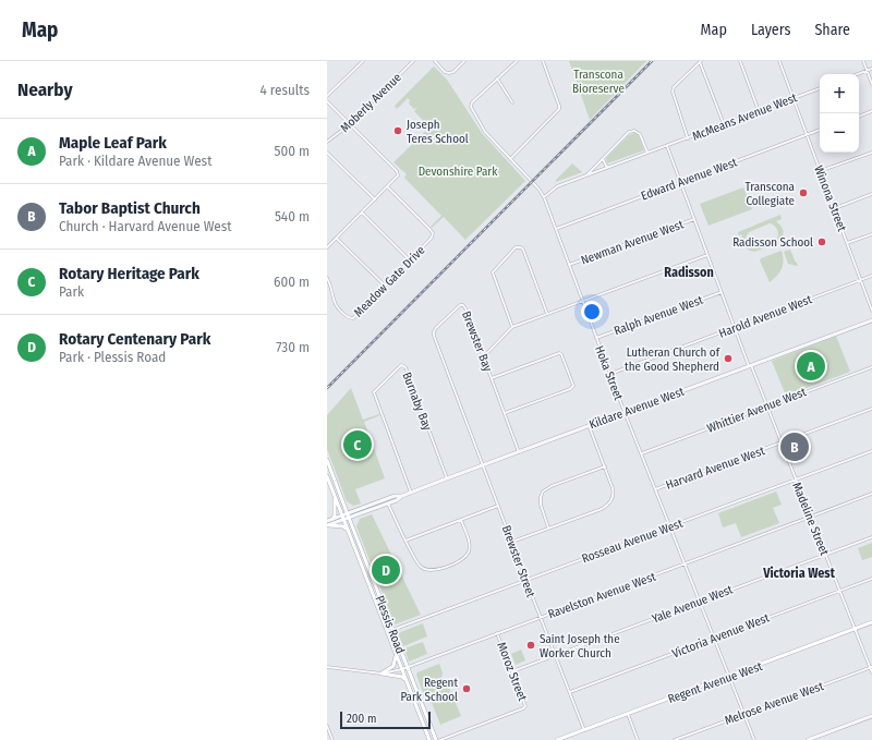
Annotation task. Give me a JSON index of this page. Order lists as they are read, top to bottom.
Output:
{
  "streets": {
    "main road": ["Plessis Road", "Regent Avenue West"],
    "street": [
      "Moberly Avenue",
      "McMeans Avenue West",
      "Edward Avenue West",
      "Winona Street",
      "Newman Avenue West",
      "Meadow Gate Drive",
      "Ralph Avenue West",
      "Harold Avenue West",
      "Brewster Bay",
      "Hoka Street",
      "Burnaby Bay",
      "Kildare Avenue West",
      "Whittier Avenue West",
      "Harvard Avenue West",
      "Madeline Street",
      "Rosseau Avenue West",
      "Brewster Street",
      "Ravelston Avenue West",
      "Yale Avenue West",
      "Victoria Avenue West",
      "Moroz Street",
      "Melrose Avenue West"
    ]
  },
  "crossings": [
    ["McMeans Avenue West", "Winona Street"],
    ["McMeans Avenue West", "Madeline Street"],
    ["Edward Avenue West", "Winona Street"],
    ["Edward Avenue West", "Hoka Street"],
    ["Edward Avenue West", "Madeline Street"],
    ["Winona Street", "Harold Avenue West"],
    ["Newman Avenue West", "Hoka Street"],
    ["Newman Avenue West", "Madeline Street"],
    ["Ralph Avenue West", "Hoka Street"],
    ["Ralph Avenue West", "Madeline Street"],
    ["Harold Avenue West", "Hoka Street"],
    ["Harold Avenue West", "Madeline Street"],
    ["Brewster Bay", "Kildare Avenue West"],
    ["Brewster Bay", "Brewster Street"],
    ["Hoka Street", "Kildare Avenue West"],
    ["Hoka Street", "Whittier Avenue West"],
    ["Hoka Street", "Harvard Avenue West"],
    ["Hoka Street", "Rosseau Avenue West"],
    ["Hoka Street", "Ravelston Avenue West"],
    ["Hoka Street", "Yale Avenue West"],
    ["Hoka Street", "Victoria Avenue West"],
    ["Hoka Street", "Regent Avenue West"],
    ["Hoka Street", "Melrose Avenue West"],
    ["Burnaby Bay", "Kildare Avenue West"],
    ["Kildare Avenue West", "Madeline Street"],
    ["Kildare Avenue West", "Brewster Street"],
    ["Kildare Avenue West", "Plessis Road"],
    ["Whittier Avenue West", "Madeline Street"],
    ["Harvard Avenue West", "Madeline Street"],
    ["Madeline Street", "Rosseau Avenue West"],
    ["Madeline Street", "Ravelston Avenue West"],
    ["Madeline Street", "Yale Avenue West"],
    ["Madeline Street", "Victoria Avenue West"],
    ["Madeline Street", "Regent Avenue West"],
    ["Madeline Street", "Melrose Avenue West"],
    ["Rosseau Avenue West", "Brewster Street"],
    ["Rosseau Avenue West", "Plessis Road"],
    ["Brewster Street", "Ravelston Avenue West"],
    ["Brewster Street", "Yale Avenue West"],
    ["Brewster Street", "Victoria Avenue West"],
    ["Brewster Street", "Regent Avenue West"],
    ["Ravelston Avenue West", "Plessis Road"],
    ["Ravelston Avenue West", "Moroz Street"],
    ["Yale Avenue West", "Moroz Street"]
  ],
  "districts": ["Radisson", "Victoria West"],
  "parks": ["Transcona Bioreserve", "Devonshire Park"],
  "places": [
    "Joseph Teres School",
    "Transcona Collegiate",
    "Radisson School",
    "Lutheran Church of the Good Shepherd",
    "Saint Joseph the Worker Church",
    "Regent Park School"
  ],
  "scale_bar": "200 m",
  "page": {
    "header": "Map",
    "nav": ["Map", "Layers", "Share"],
    "heading": ["Nearby", "4 results"],
    "map_buttons": ["+", "−"],
    "list": [
      {
        "mark": "A",
        "name": "Maple Leaf Park",
        "note": "Park · Kildare Avenue West",
        "value": "500 m"
      },
      {
        "mark": "B",
        "name": "Tabor Baptist Church",
        "note": "Church · Harvard Avenue West",
        "value": "540 m"
      },
      {
        "mark": "C",
        "name": "Rotary Heritage Park",
        "note": "Park",
        "value": "600 m"
      },
      {
        "mark": "D",
        "name": "Rotary Centenary Park",
        "note": "Park · Plessis Road",
        "value": "730 m"
      }
    ],
    "pins": [
      "A",
      "C",
      "B",
      "D"
    ],
    "scale": "200 m"
  }
}
